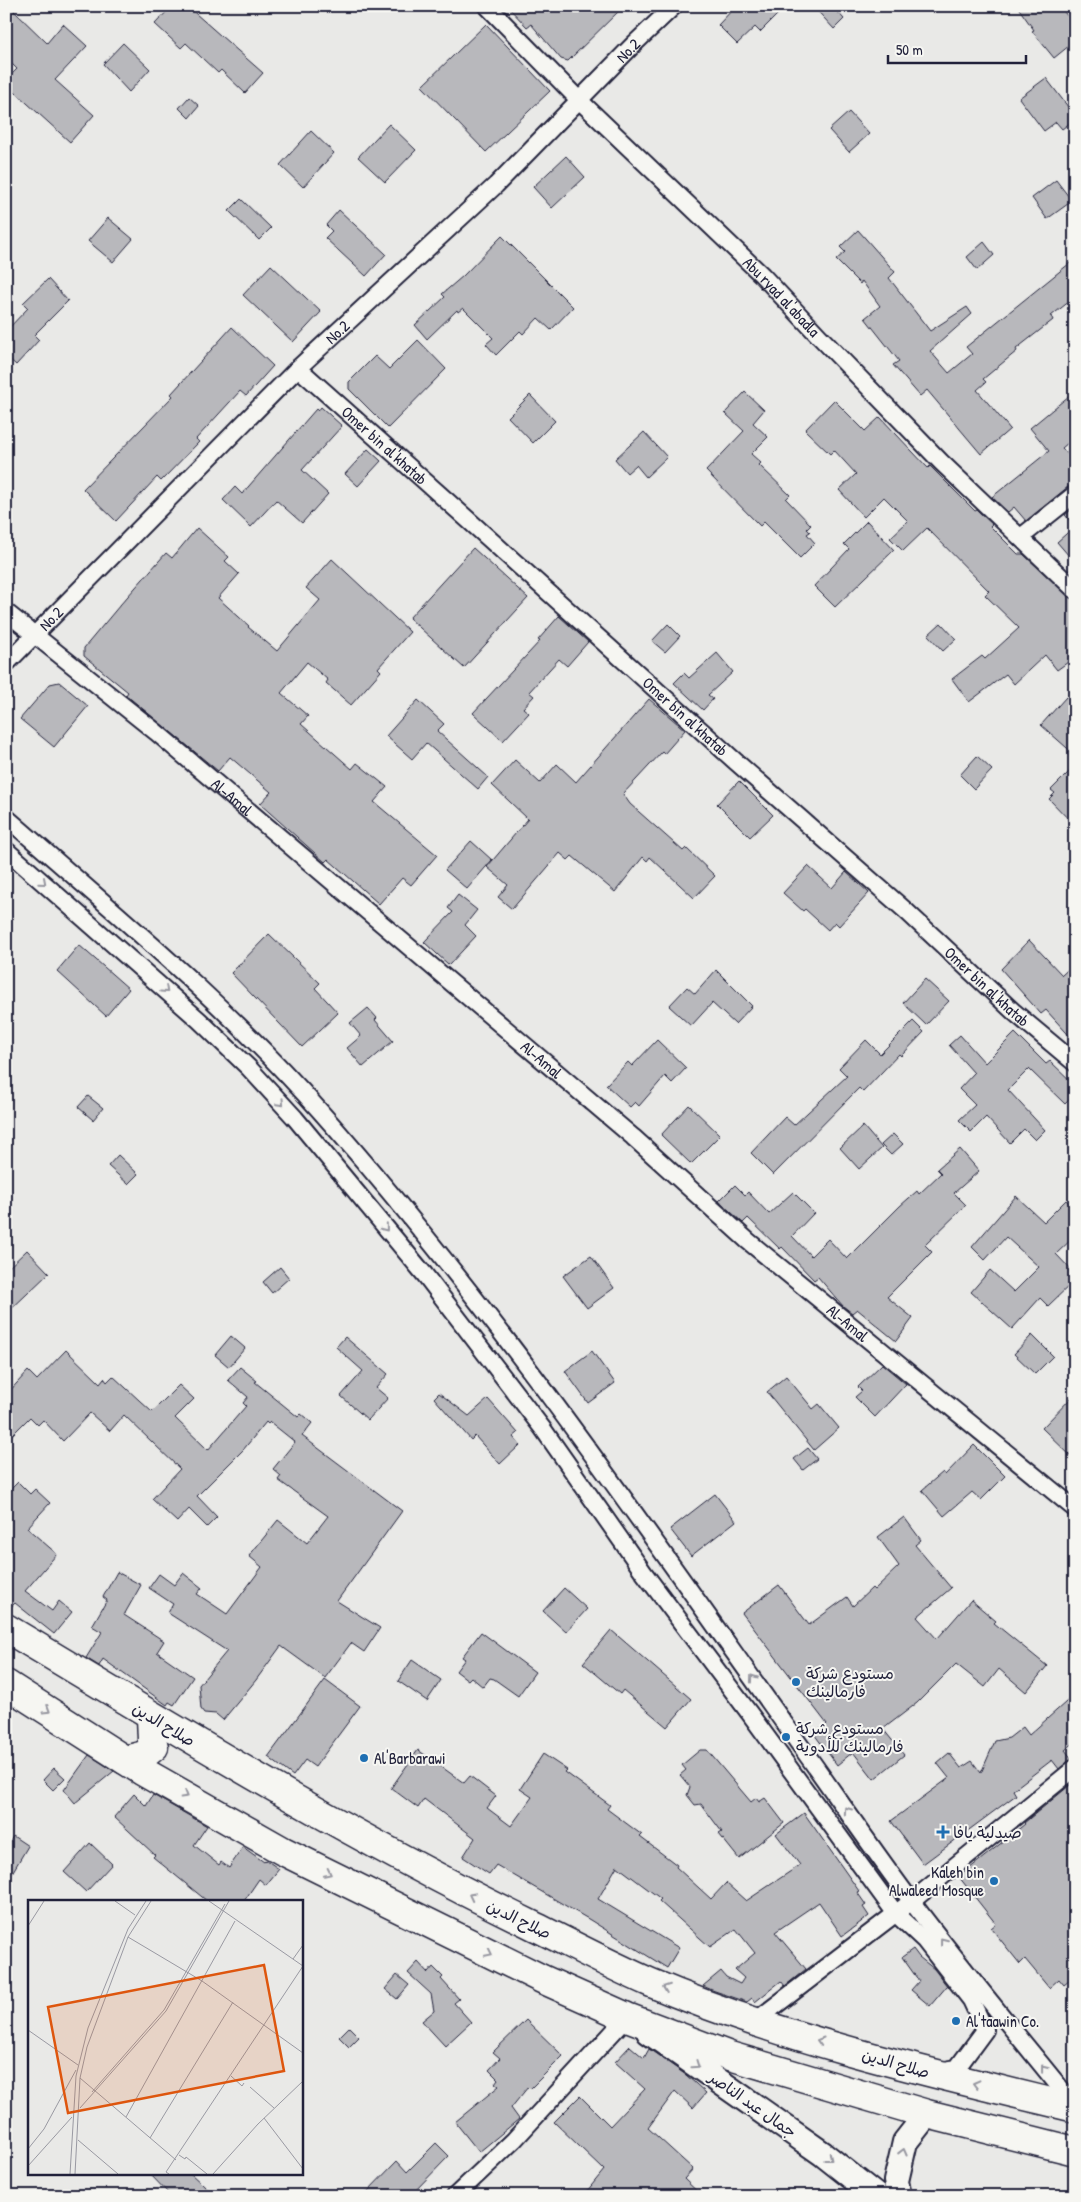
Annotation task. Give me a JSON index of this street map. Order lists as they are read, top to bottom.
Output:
{
  "streets": {
    "highway": ["صلاح الدين"],
    "main road": ["جمال عبد الناصر"],
    "street": [
      "No.2",
      "Abu ryad al'abadla",
      "Omer bin al'khatab",
      "Al-Amal"
    ]
  },
  "crossings": [
    ["No.2", "Abu ryad al'abadla"],
    ["No.2", "Omer bin al'khatab"],
    ["No.2", "Al-Amal"]
  ],
  "one_way": ["جمال عبد الناصر"],
  "places": {
    "other": [
      "مستودع شركة فارمالينك",
      "مستودع شركة فارمالينك للأدوية",
      "Al'Barbarawi",
      "Kaleh bin Alwaleed Mosque",
      "Al'taawin Co."
    ],
    "health": ["صيدلية يافا"]
  },
  "scale_bar": "50 m"
}
